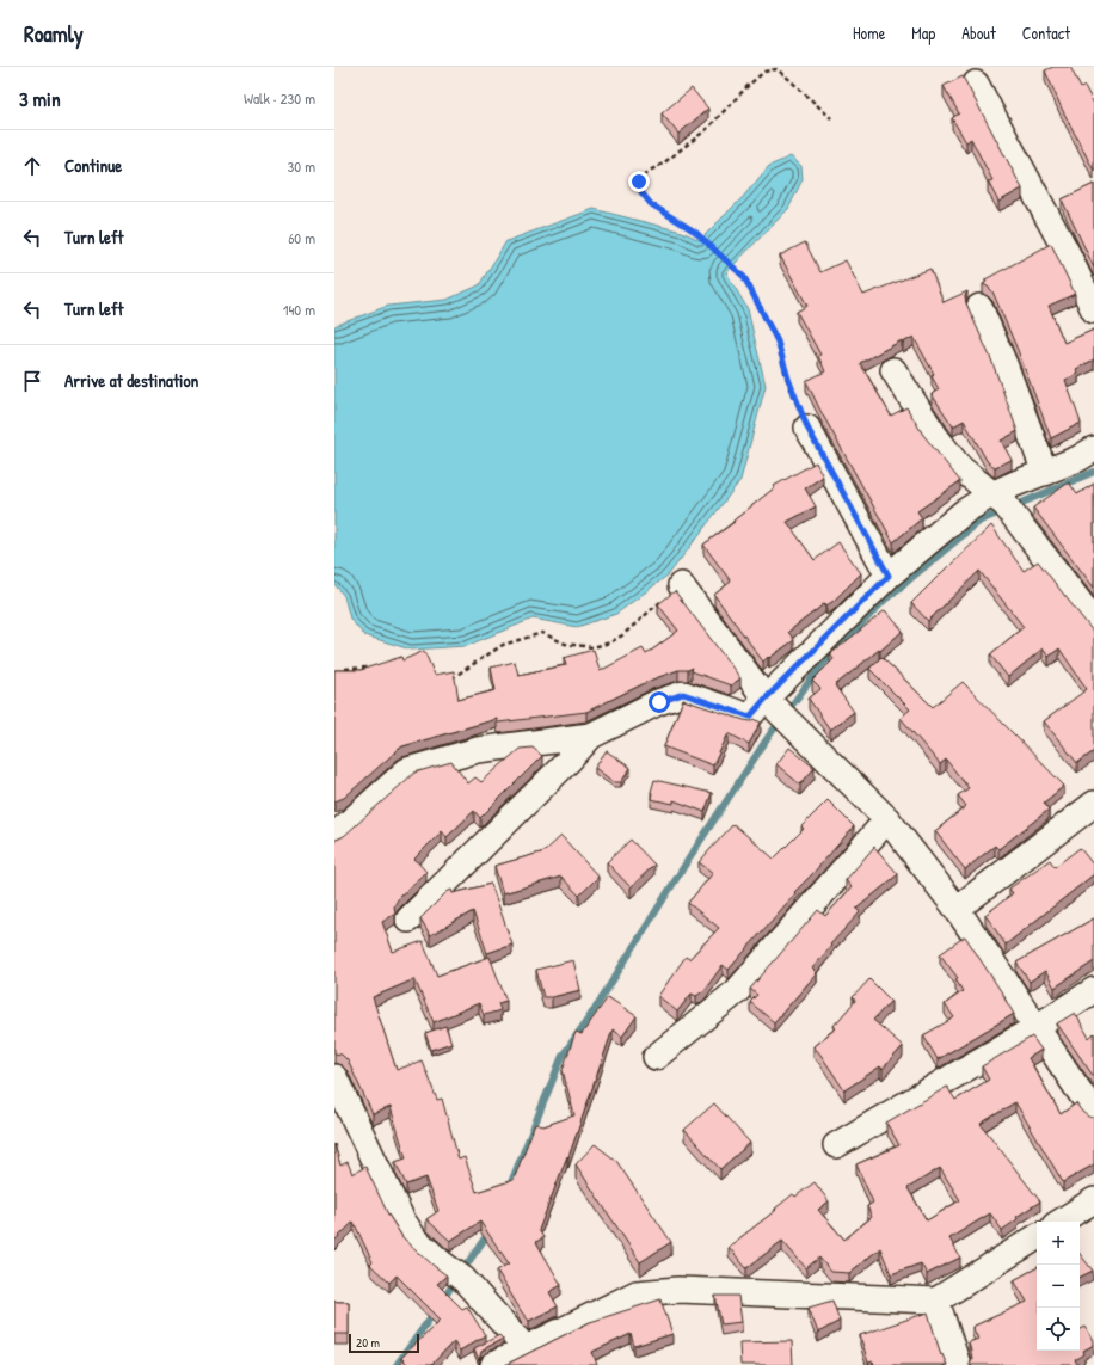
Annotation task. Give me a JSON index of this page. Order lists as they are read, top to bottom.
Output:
{
  "scale_bar": "20 m",
  "page": {
    "header": "Roamly",
    "nav": [
      "Home",
      "Map",
      "About",
      "Contact"
    ],
    "heading": ["3 min", "Walk · 230 m"],
    "list": [
      ["Continue", "30 m"],
      ["Turn left", "60 m"],
      ["Turn left", "140 m"],
      "Arrive at destination"
    ],
    "map_buttons": ["+", "−"],
    "scale": "20 m"
  }
}
